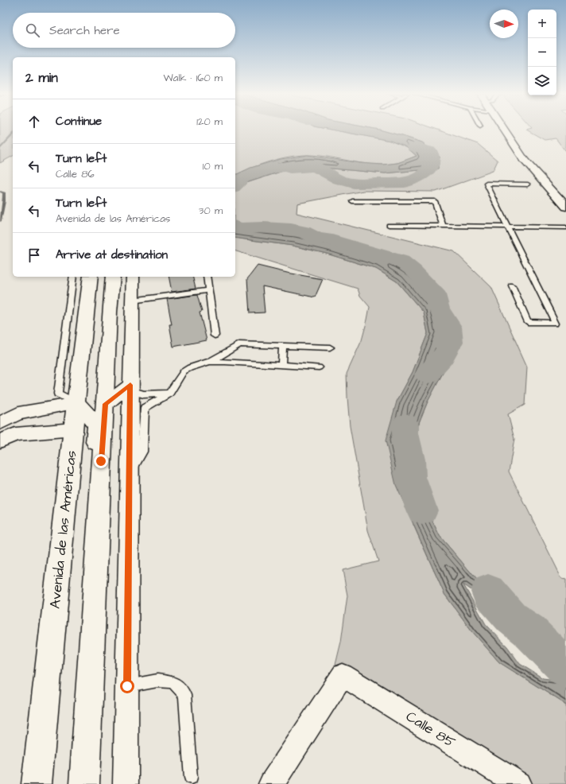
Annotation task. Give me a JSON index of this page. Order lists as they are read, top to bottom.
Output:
{
  "streets": {
    "main road": ["Avenida de las Américas"],
    "street": ["Calle 85"]
  },
  "north": "right",
  "page": {
    "map_buttons": ["+", "−"],
    "search": "Search here",
    "heading": ["2 min", "Walk · 160 m"],
    "list": [
      ["Continue", "120 m"],
      ["Turn left", "Calle 86", "10 m"],
      ["Turn left", "Avenida de las Américas", "30 m"],
      "Arrive at destination"
    ]
  }
}
